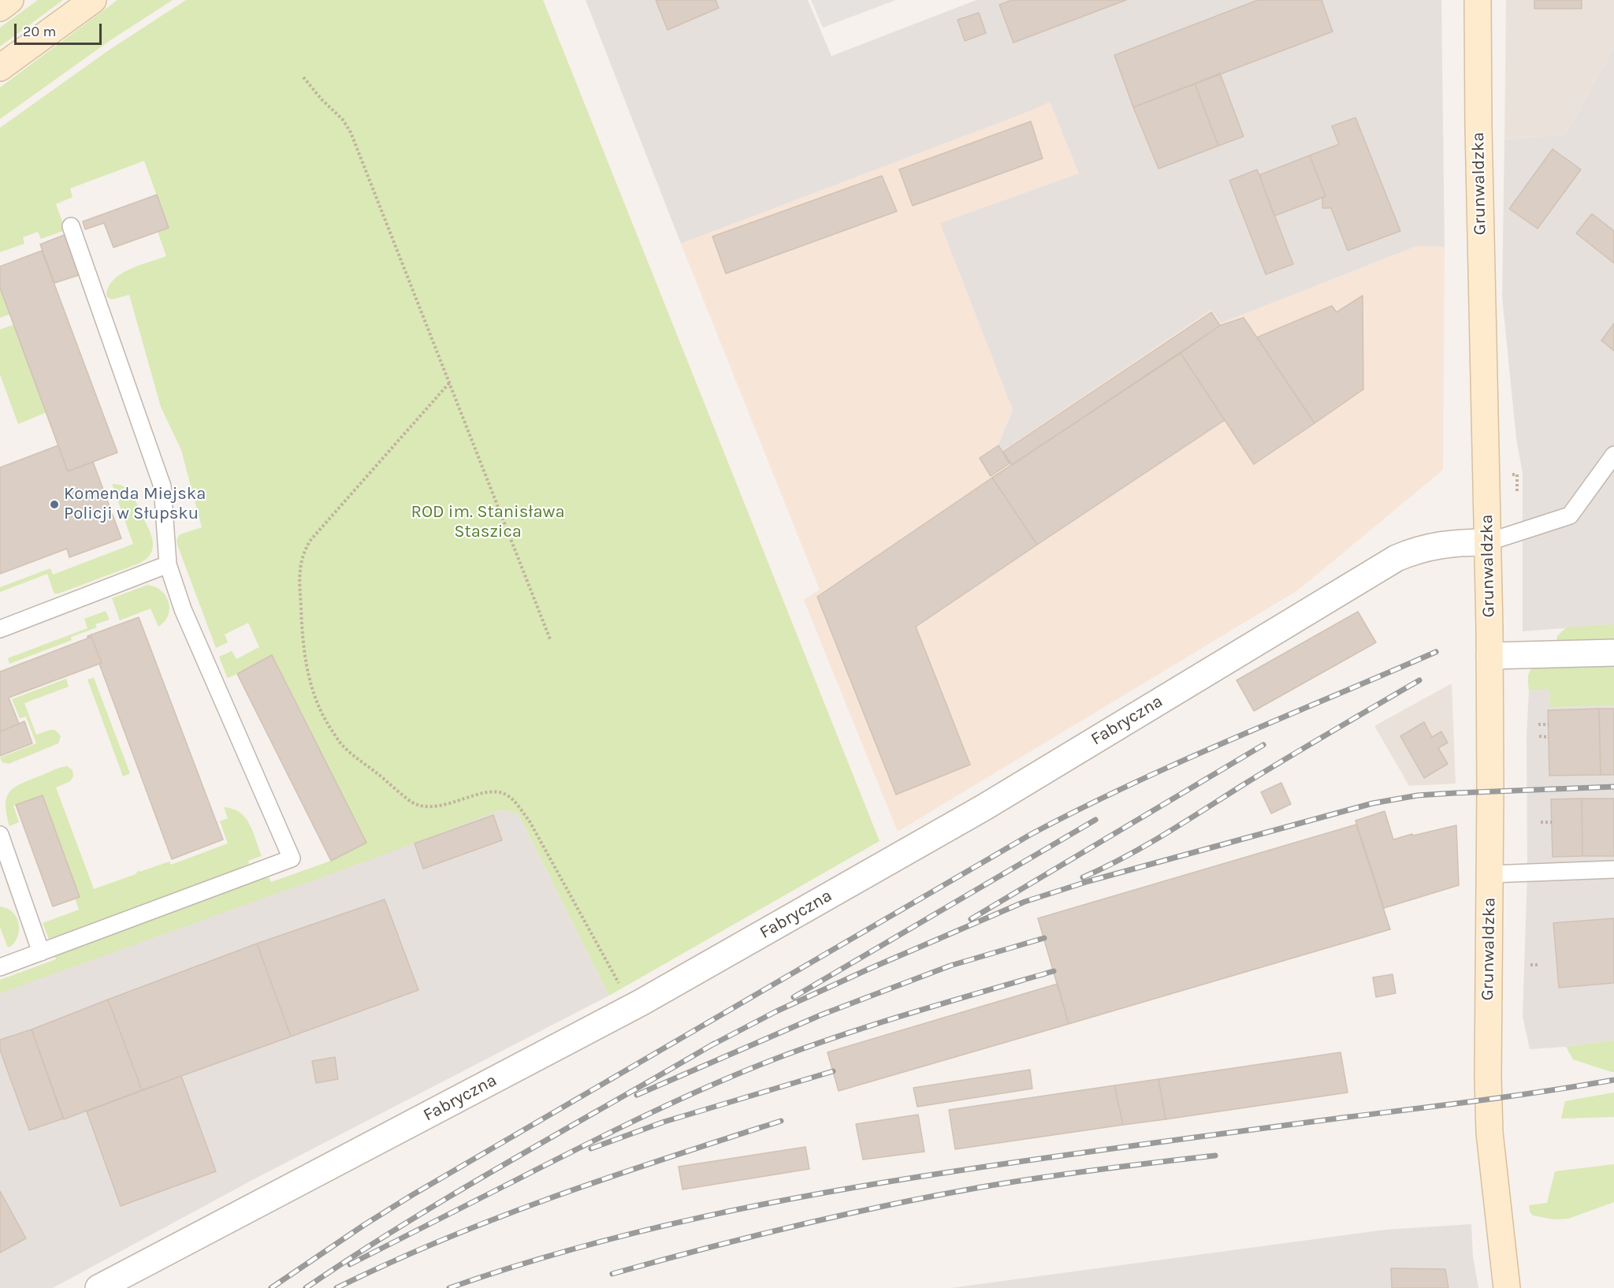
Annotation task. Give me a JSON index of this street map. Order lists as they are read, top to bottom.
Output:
{
  "streets": {
    "street": ["Grunwaldzka", "Fabryczna"]
  },
  "crossings": [
    ["Grunwaldzka", "Fabryczna"]
  ],
  "parks": ["ROD im. Stanisława Staszica"],
  "places": ["Komenda Miejska Policji w Słupsku"],
  "scale_bar": "20 m"
}
